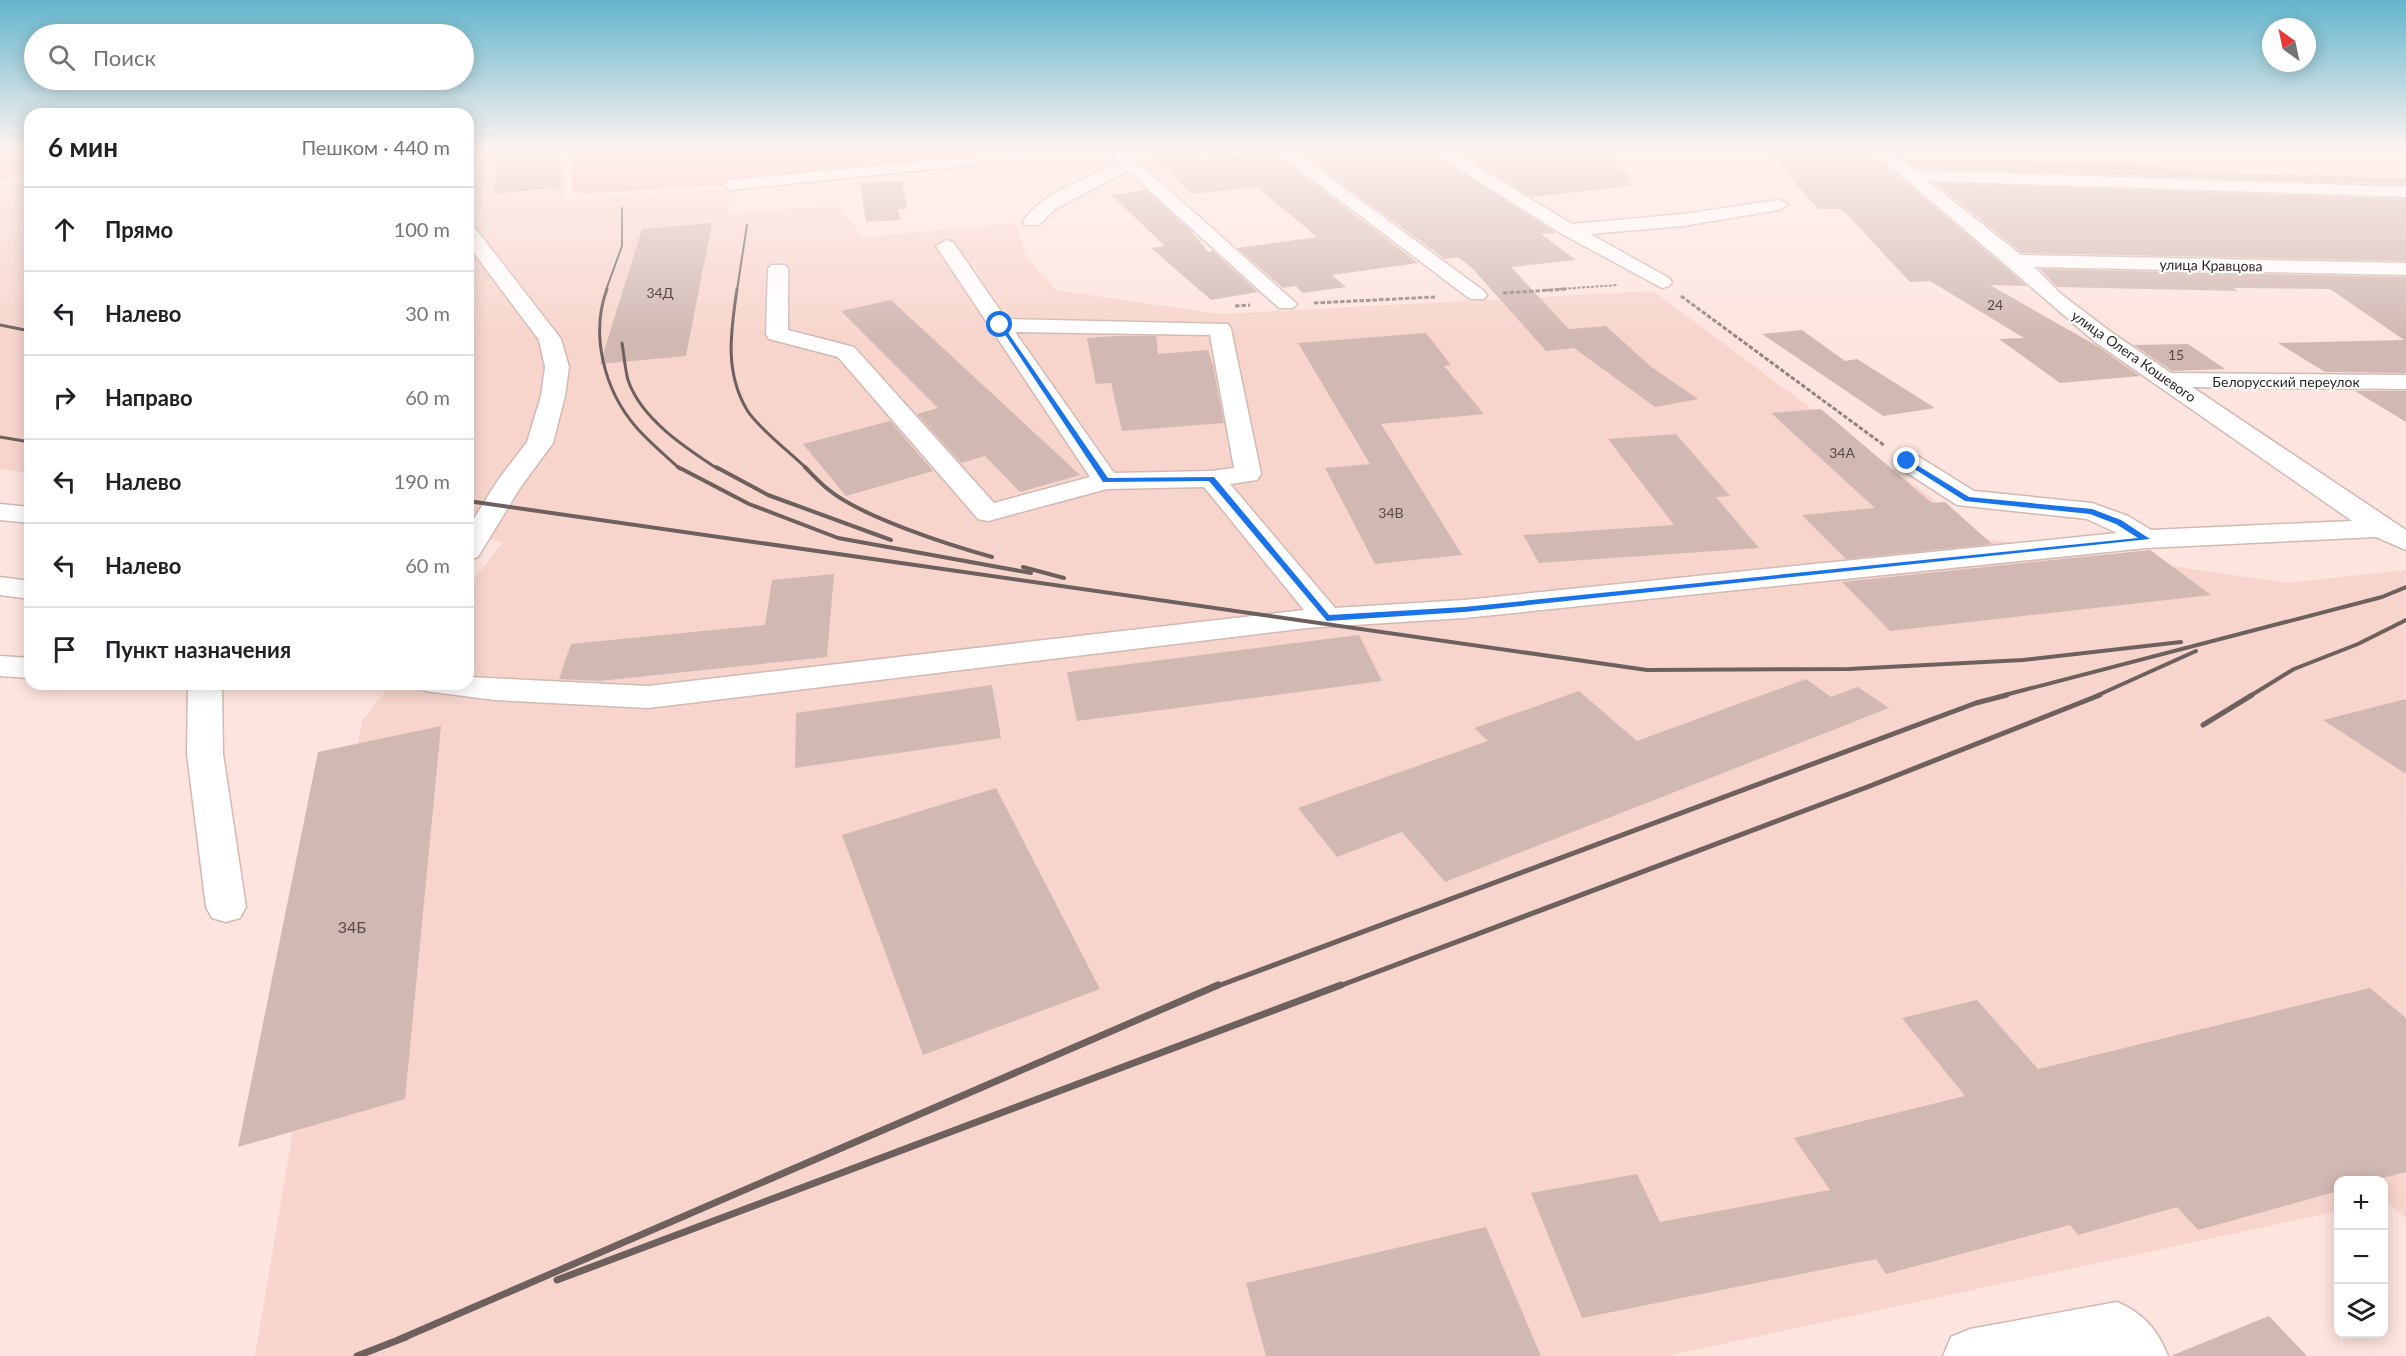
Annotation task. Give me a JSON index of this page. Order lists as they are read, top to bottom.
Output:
{
  "streets": {
    "street": ["улица Кравцова", "улица Олега Кошевого", "Белорусский переулок"]
  },
  "crossings": [
    ["улица Кравцова", "улица Олега Кошевого"],
    ["улица Олега Кошевого", "Белорусский переулок"]
  ],
  "house_numbers": [
    "34Д",
    "24",
    "15",
    "34А",
    "34В",
    "34Б"
  ],
  "north": "top left",
  "page": {
    "search": "Поиск",
    "heading": ["6 мин", "Пешком · 440 m"],
    "list": [
      ["Прямо", "100 m"],
      ["Налево", "30 m"],
      ["Направо", "60 m"],
      ["Налево", "190 m"],
      ["Налево", "60 m"],
      "Пункт назначения"
    ],
    "map_buttons": ["+", "−"]
  }
}
